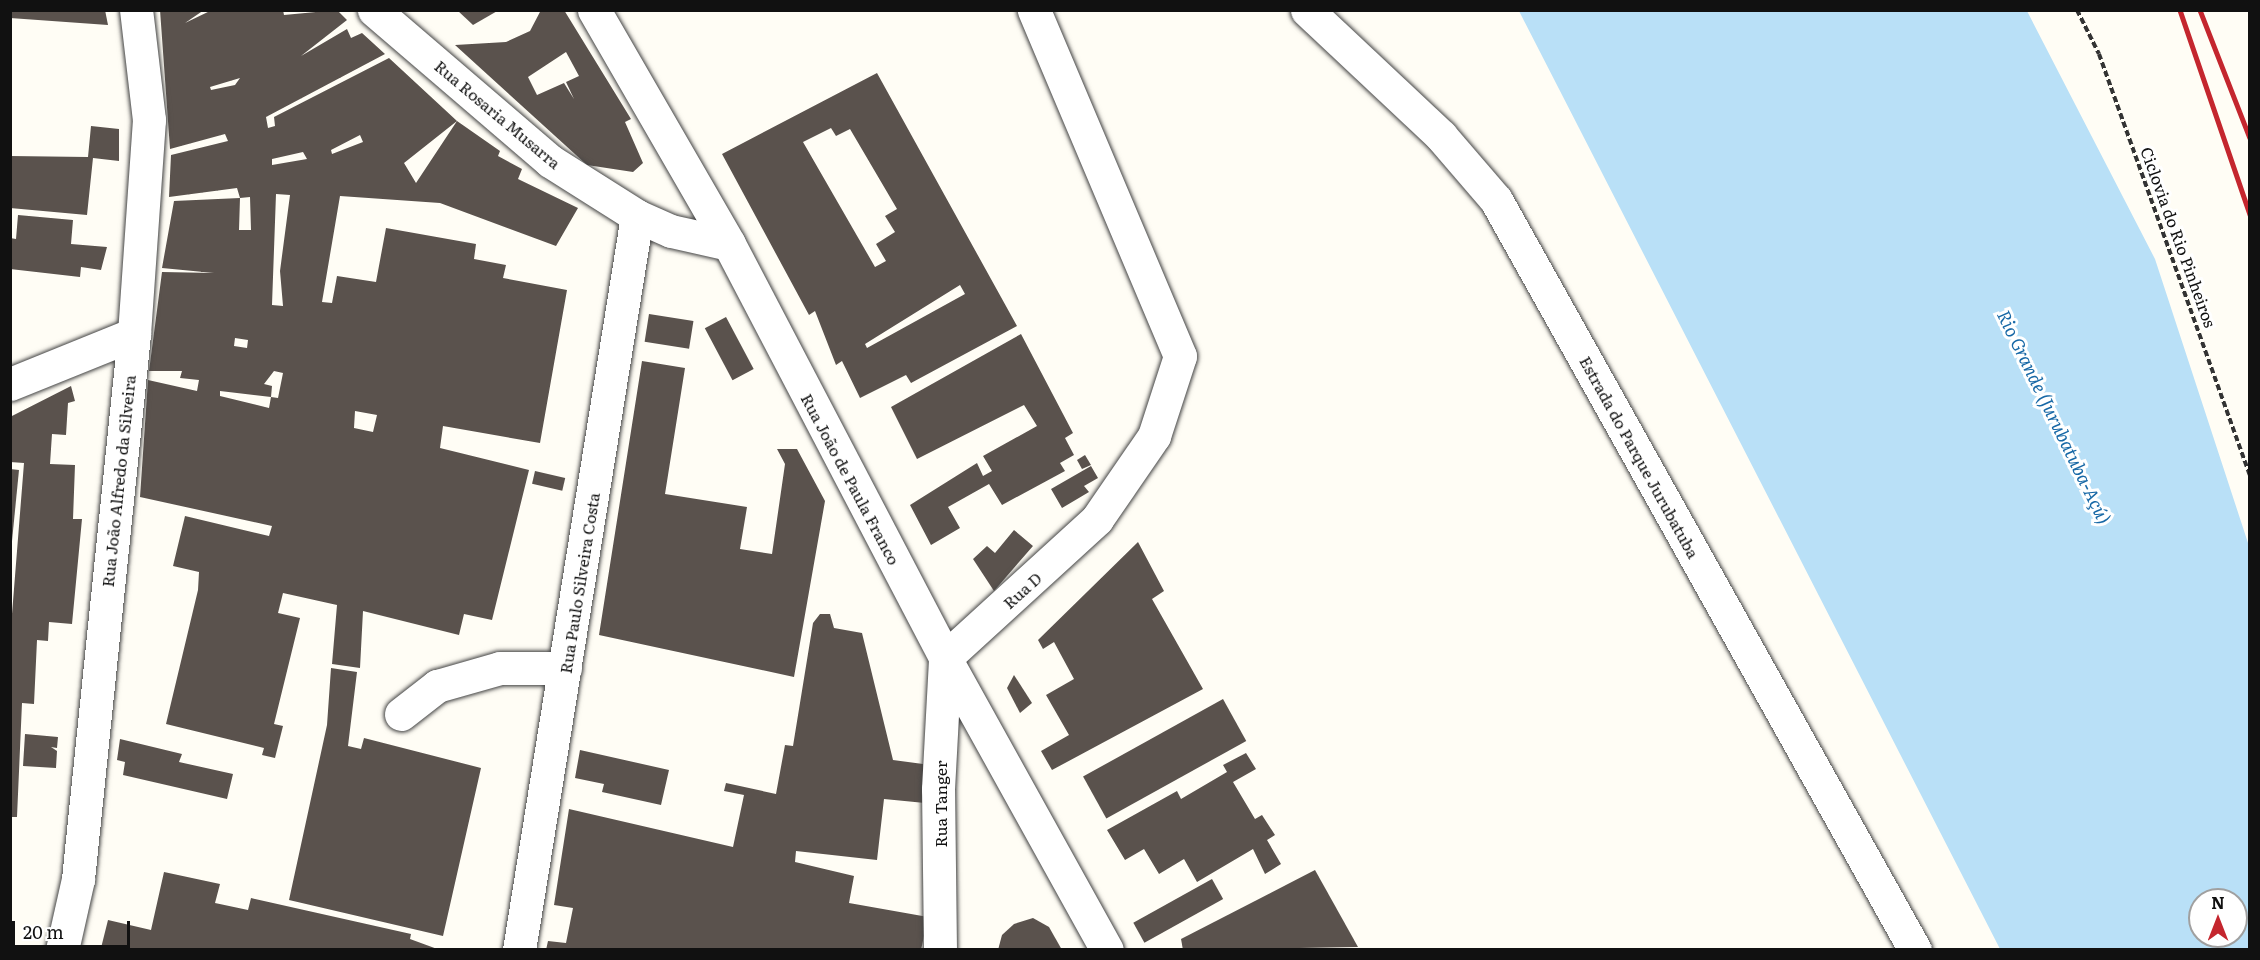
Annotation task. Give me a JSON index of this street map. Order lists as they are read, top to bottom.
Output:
{
  "streets": {
    "street": [
      "Rua Rosaria Musarra",
      "Estrada do Parque Jurubatuba",
      "Rua João de Paula Franco",
      "Rua João Alfredo da Silveira",
      "Rua Paulo Silveira Costa",
      "Rua D",
      "Rua Tanger"
    ],
    "path": ["Ciclovia do Rio Pinheiros"]
  },
  "crossings": [
    ["Rua Rosaria Musarra", "Rua João de Paula Franco"],
    ["Rua Rosaria Musarra", "Rua Paulo Silveira Costa"],
    ["Rua João de Paula Franco", "Rua D"],
    ["Rua João de Paula Franco", "Rua Tanger"],
    ["Rua D", "Rua Tanger"]
  ],
  "water": ["Rio Grande (Jurubatuba-Açú)"],
  "scale_bar": "20 m",
  "north": "top"
}
